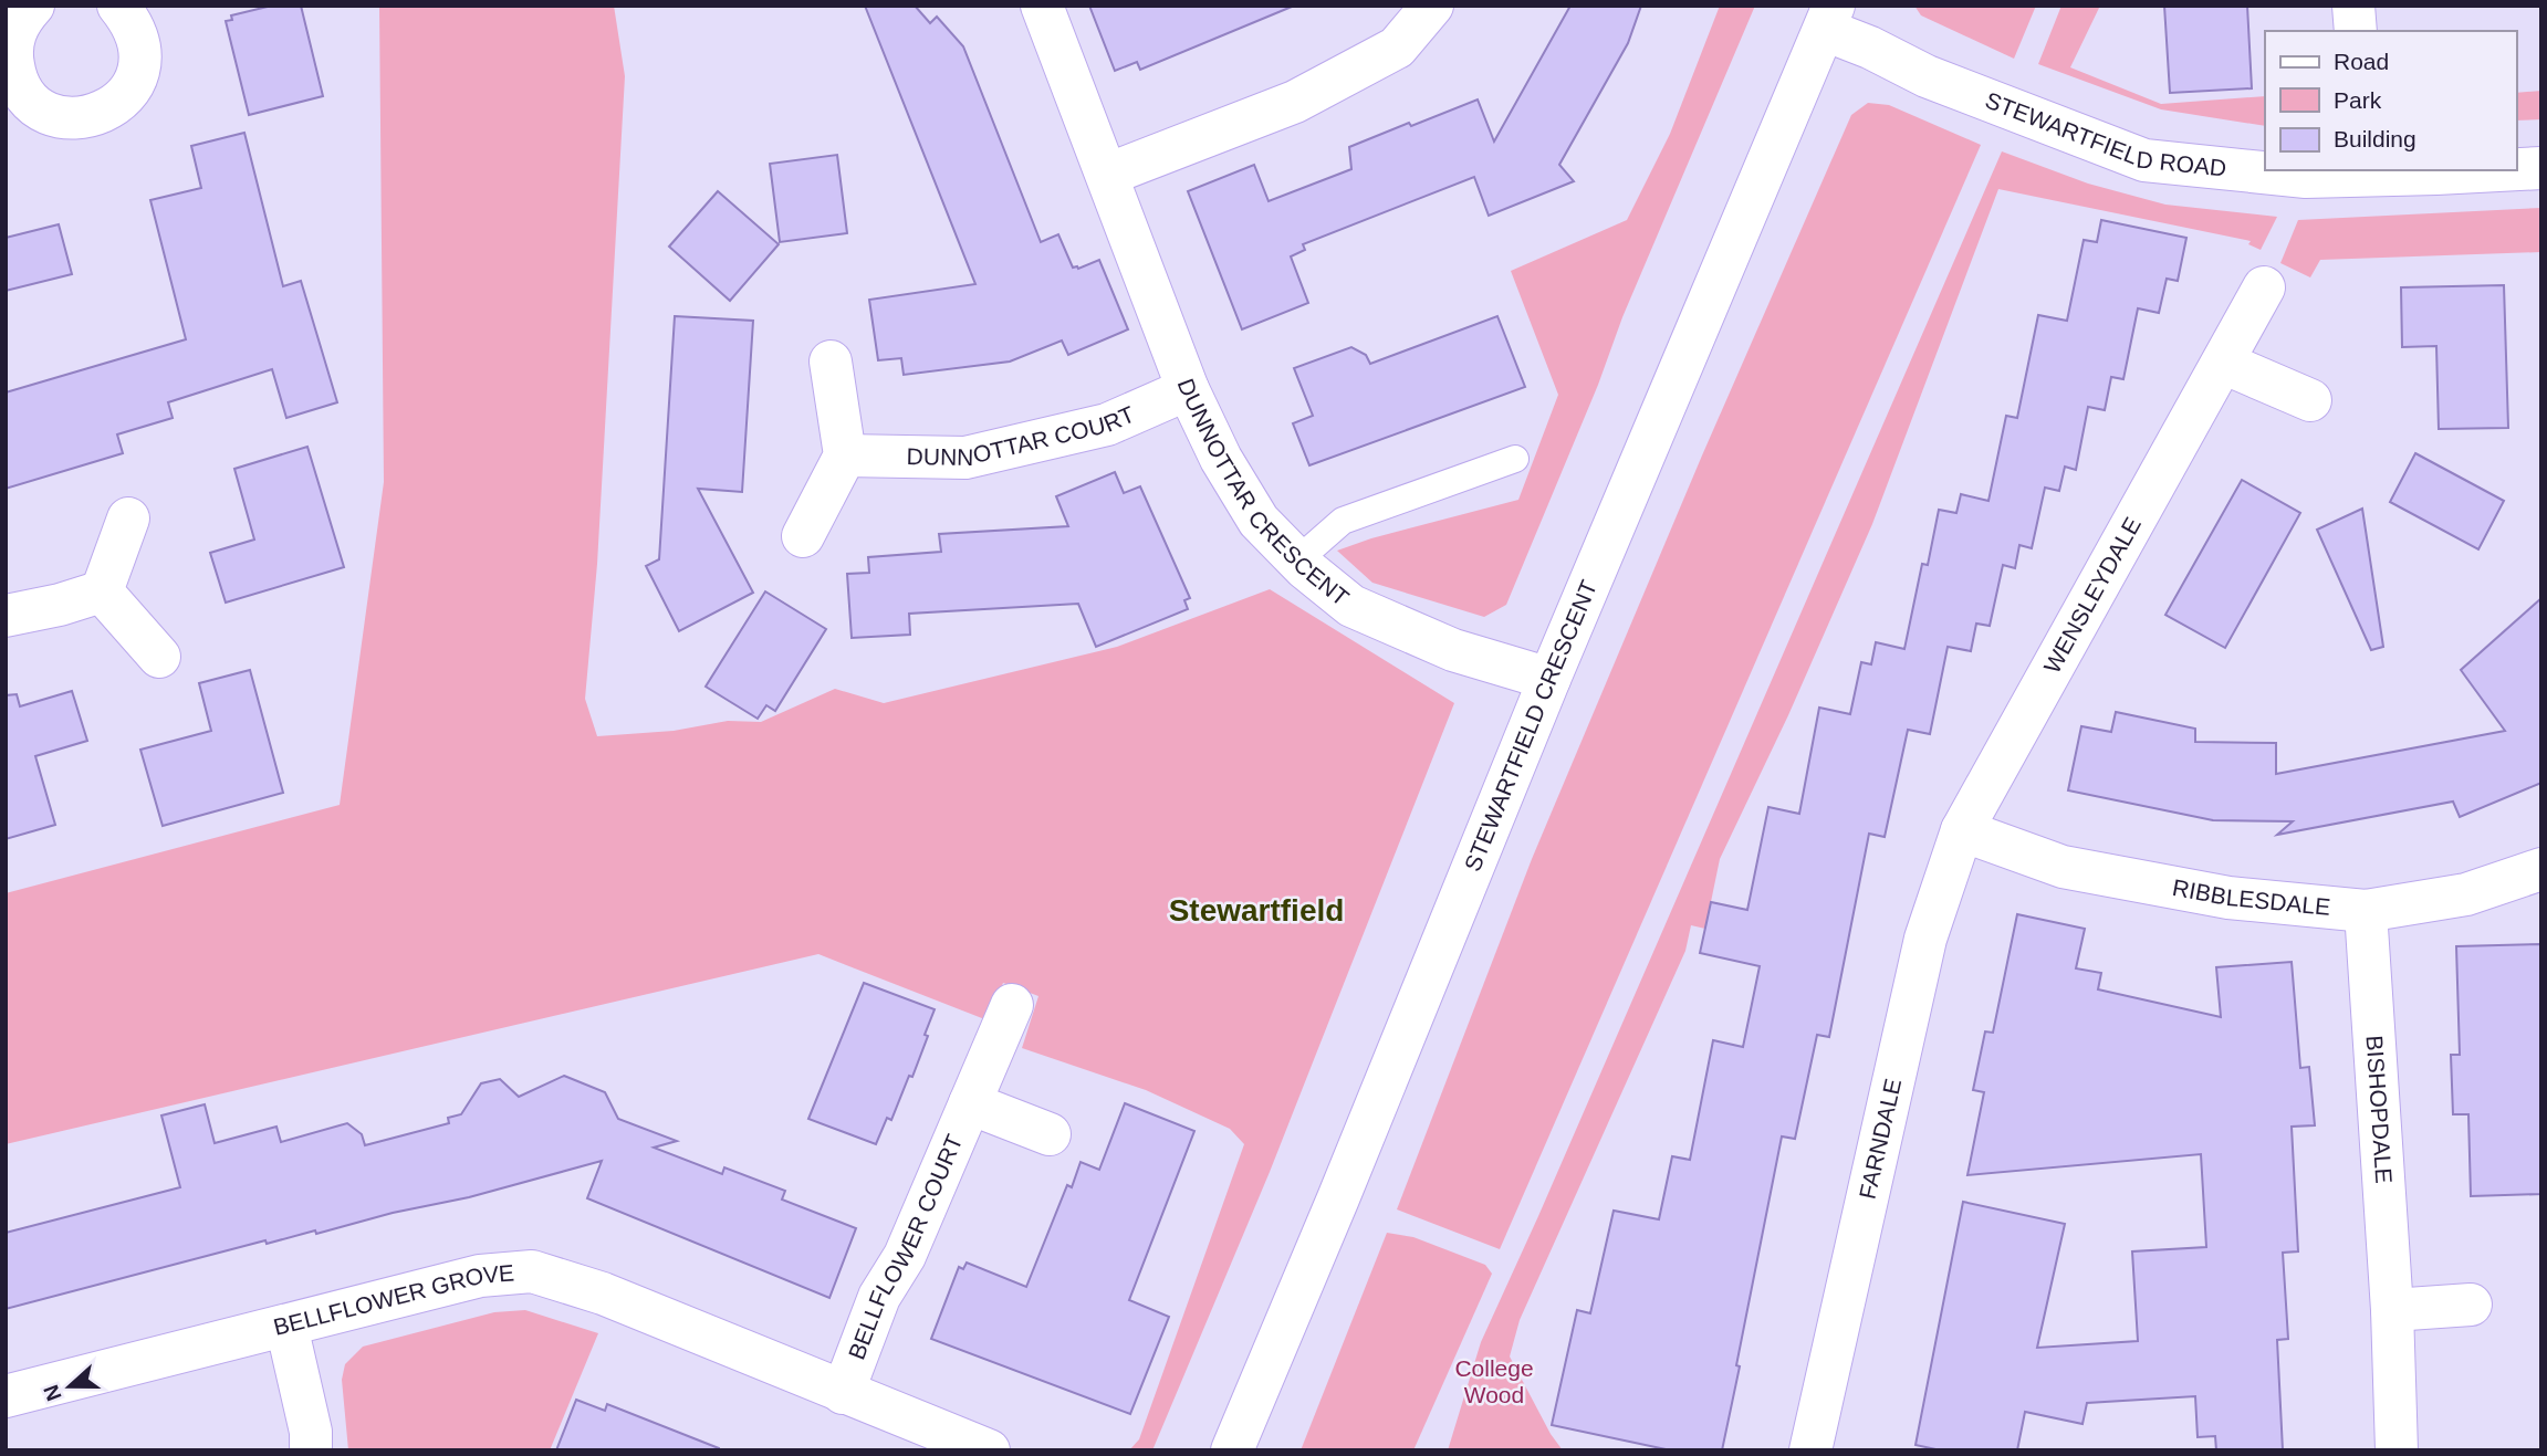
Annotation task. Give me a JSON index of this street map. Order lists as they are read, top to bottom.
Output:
{
  "streets": {
    "street": [
      "STEWARTFIELD ROAD",
      "DUNNOTTAR COURT",
      "DUNNOTTAR CRESCENT",
      "WENSLEYDALE",
      "STEWARTFIELD CRESCENT",
      "RIBBLESDALE",
      "BISHOPDALE",
      "FARNDALE",
      "BELLFLOWER COURT",
      "BELLFLOWER GROVE"
    ]
  },
  "crossings": [
    ["STEWARTFIELD ROAD", "STEWARTFIELD CRESCENT"],
    ["DUNNOTTAR COURT", "DUNNOTTAR CRESCENT"],
    ["DUNNOTTAR CRESCENT", "STEWARTFIELD CRESCENT"],
    ["WENSLEYDALE", "RIBBLESDALE"],
    ["WENSLEYDALE", "FARNDALE"],
    ["RIBBLESDALE", "BISHOPDALE"],
    ["RIBBLESDALE", "FARNDALE"],
    ["BELLFLOWER COURT", "BELLFLOWER GROVE"]
  ],
  "districts": ["Stewartfield"],
  "parks": ["College Wood"],
  "legend": ["Road", "Park", "Building"],
  "north": "left"
}
